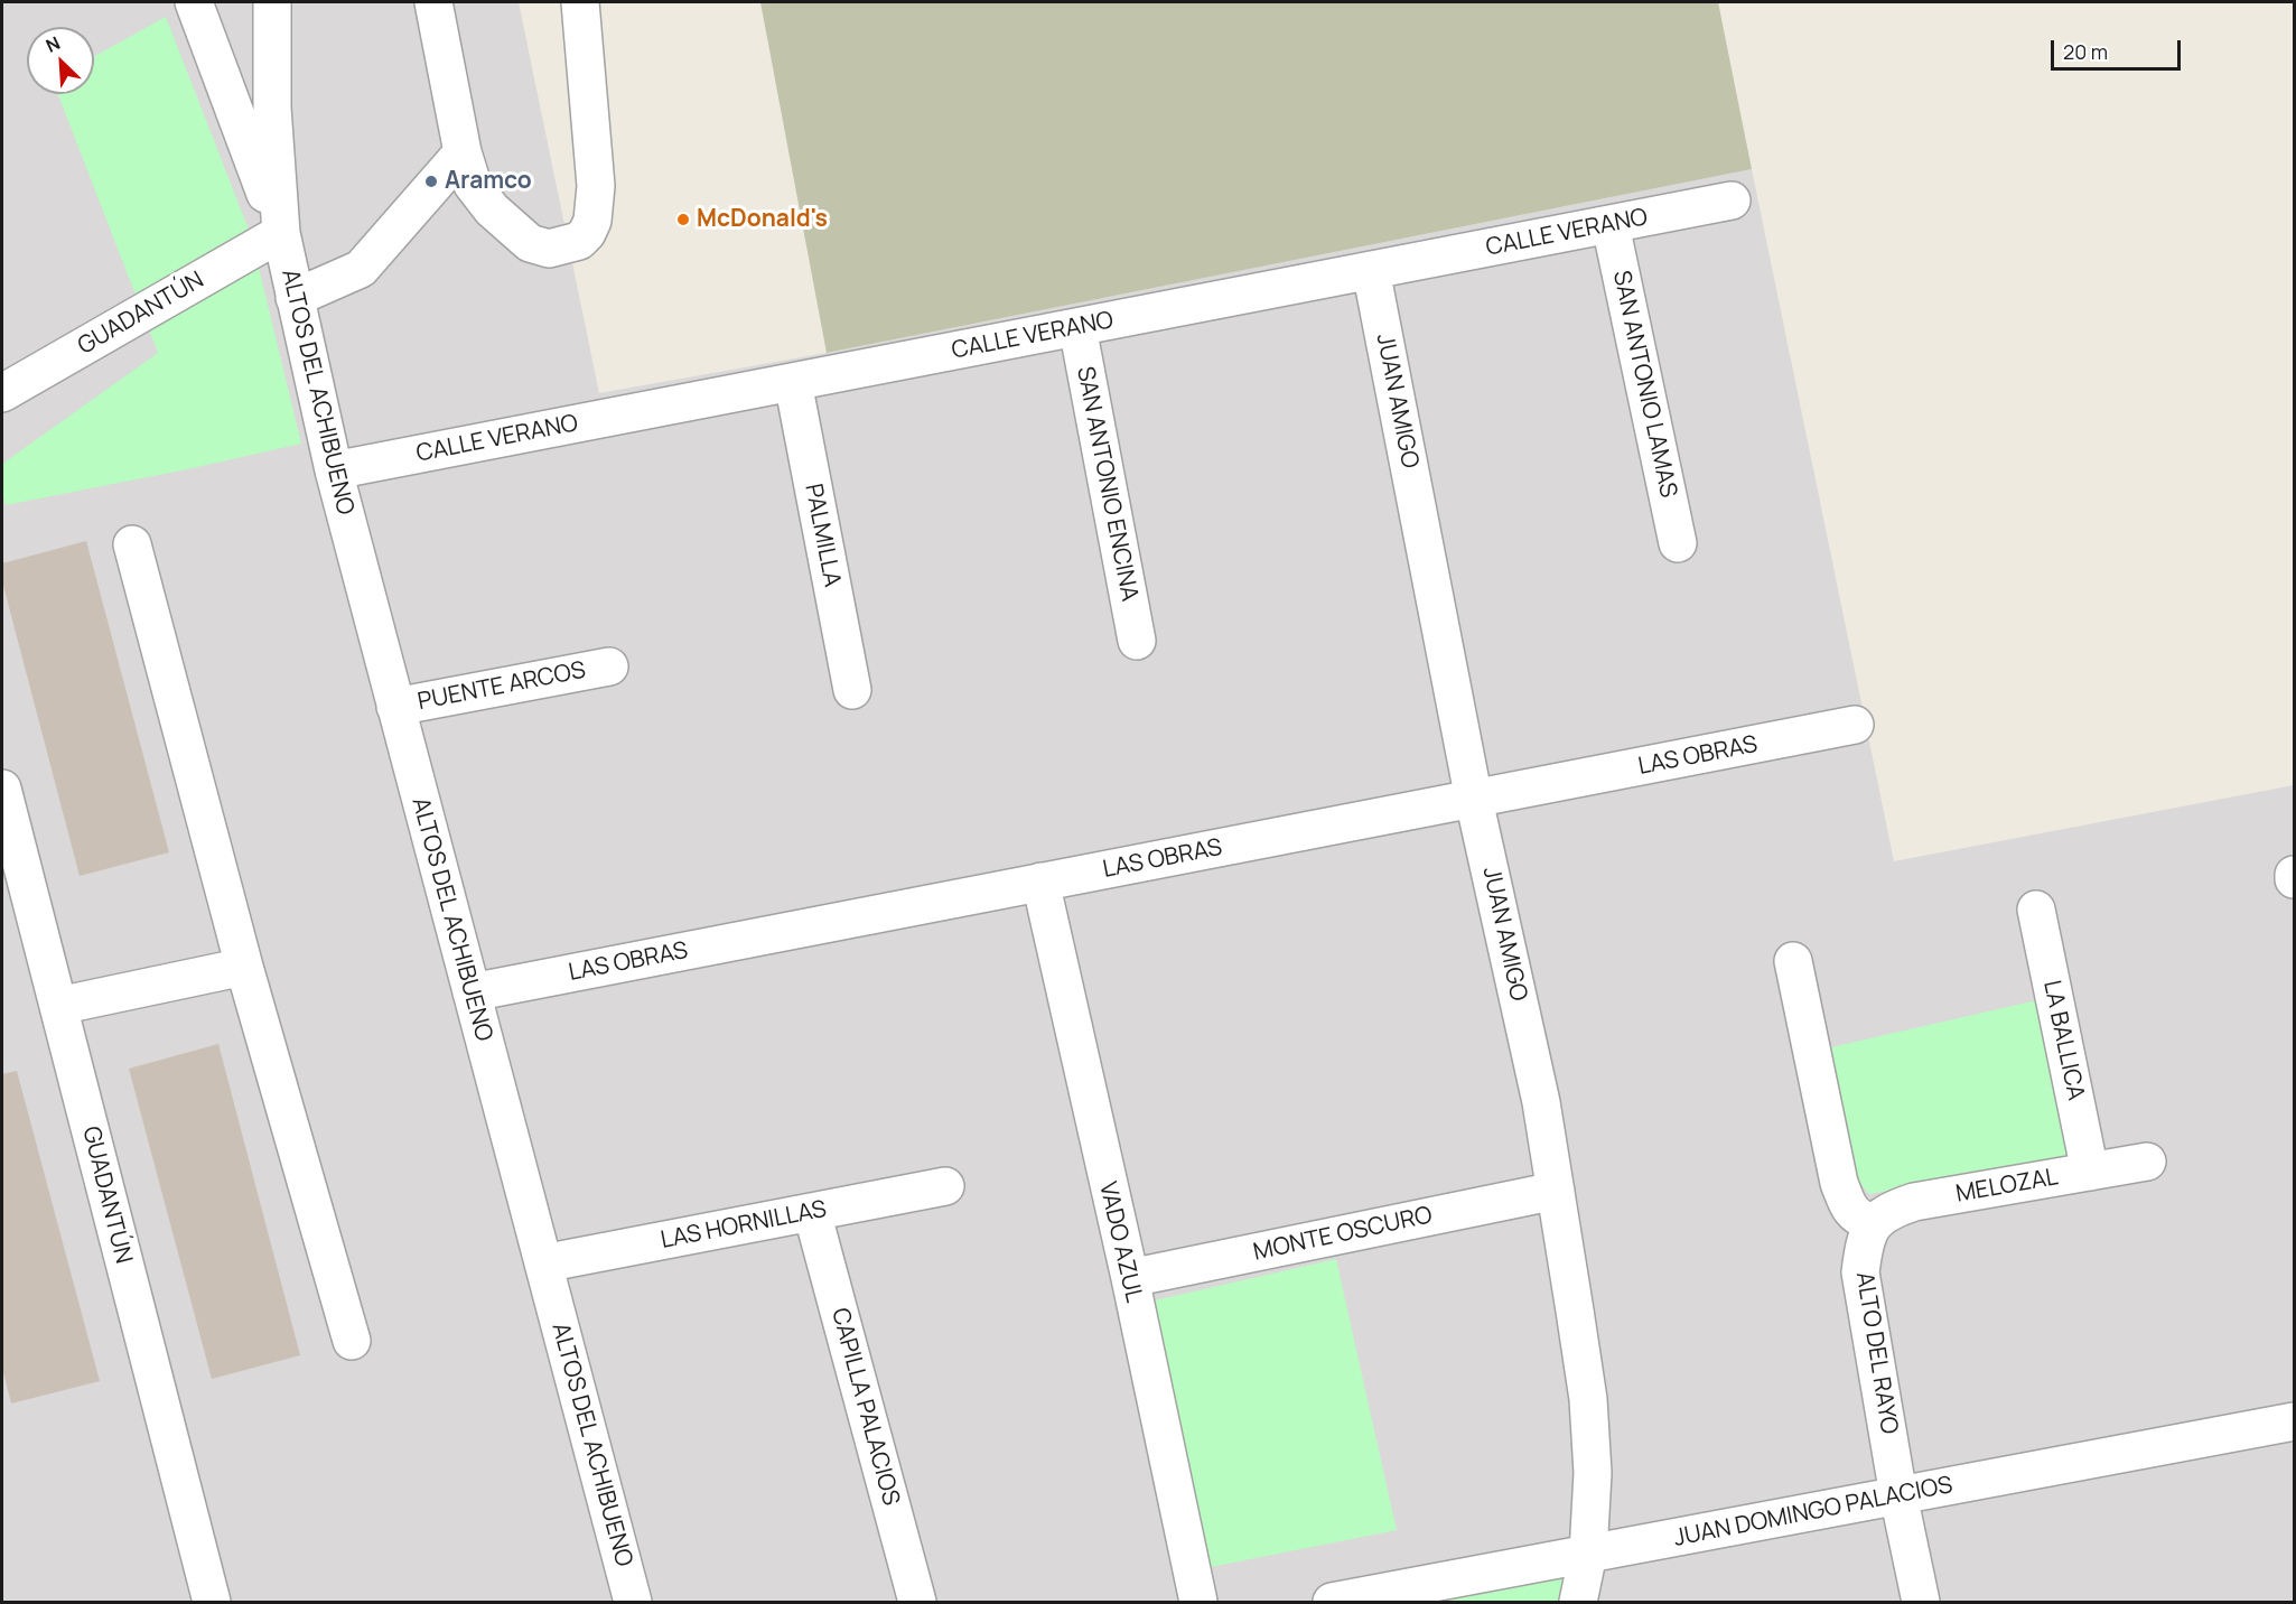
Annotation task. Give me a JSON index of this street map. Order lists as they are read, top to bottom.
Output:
{
  "streets": {
    "street": [
      "CALLE VERANO",
      "GUADANTÚN",
      "SAN ANTONIO LAMAS",
      "ALTOS DEL ACHIBUENO",
      "JUAN AMIGO",
      "SAN ANTONIO ENCINA",
      "PALMILLA",
      "PUENTE ARCOS",
      "LAS OBRAS",
      "LA BALLICA",
      "MELOZAL",
      "LAS HORNILLAS",
      "MONTE OSCURO",
      "VADO AZUL",
      "ALTO DEL RAYO",
      "CAPILLA PALACIOS",
      "JUAN DOMINGO PALACIOS"
    ]
  },
  "crossings": [
    ["CALLE VERANO", "SAN ANTONIO LAMAS"],
    ["CALLE VERANO", "ALTOS DEL ACHIBUENO"],
    ["CALLE VERANO", "JUAN AMIGO"],
    ["CALLE VERANO", "SAN ANTONIO ENCINA"],
    ["CALLE VERANO", "PALMILLA"],
    ["GUADANTÚN", "ALTOS DEL ACHIBUENO"],
    ["ALTOS DEL ACHIBUENO", "PUENTE ARCOS"],
    ["ALTOS DEL ACHIBUENO", "LAS OBRAS"],
    ["ALTOS DEL ACHIBUENO", "LAS HORNILLAS"],
    ["JUAN AMIGO", "LAS OBRAS"],
    ["JUAN AMIGO", "MONTE OSCURO"],
    ["JUAN AMIGO", "JUAN DOMINGO PALACIOS"],
    ["LAS OBRAS", "VADO AZUL"],
    ["LA BALLICA", "MELOZAL"],
    ["MELOZAL", "ALTO DEL RAYO"],
    ["LAS HORNILLAS", "CAPILLA PALACIOS"],
    ["MONTE OSCURO", "VADO AZUL"],
    ["ALTO DEL RAYO", "JUAN DOMINGO PALACIOS"]
  ],
  "places": ["Aramco", "McDonald's"],
  "scale_bar": "20 m",
  "north": "top left"
}
